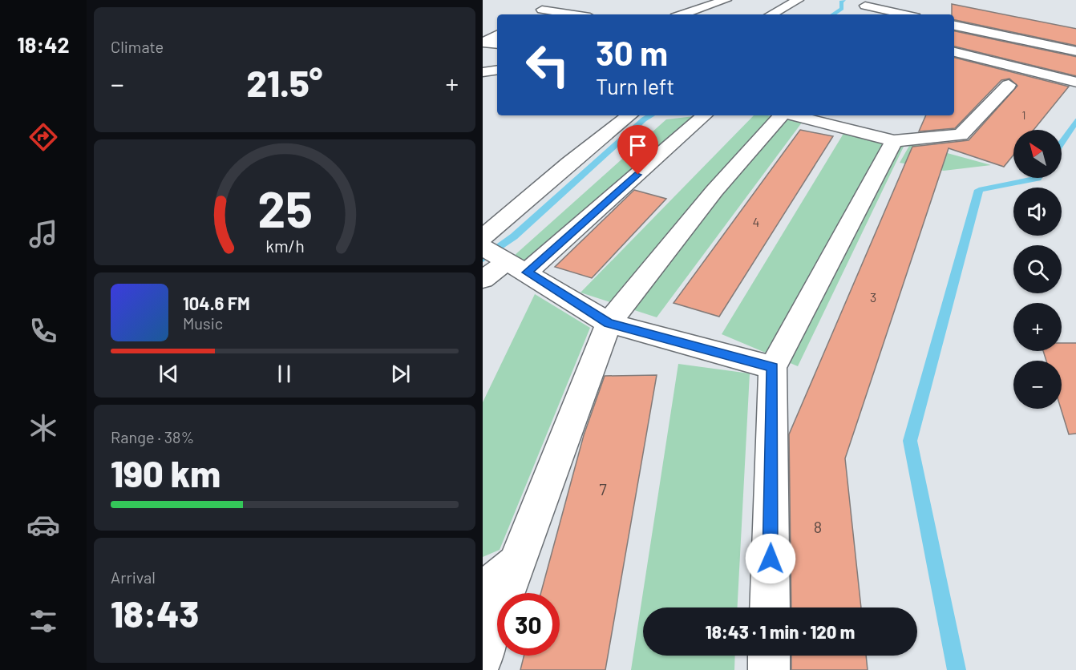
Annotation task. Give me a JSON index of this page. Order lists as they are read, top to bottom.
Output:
{
  "house_numbers": [
    "1",
    "4",
    "3",
    "7",
    "8"
  ],
  "north": "top left",
  "page": {
    "tabs": "18:42",
    "tile": [
      "Climate",
      ["Range · 38%", "190 km"],
      ["Arrival", "18:43"]
    ],
    "turn": ["30 m", "Turn left"],
    "heat": ["−", "21.5°", "+"],
    "map_buttons": ["+", "−"],
    "song": ["104.6 FM", "Music"],
    "limit": "30",
    "trip": "18:43 · 1 min · 120 m",
    "gauge": ["25", "km/h"]
  }
}
